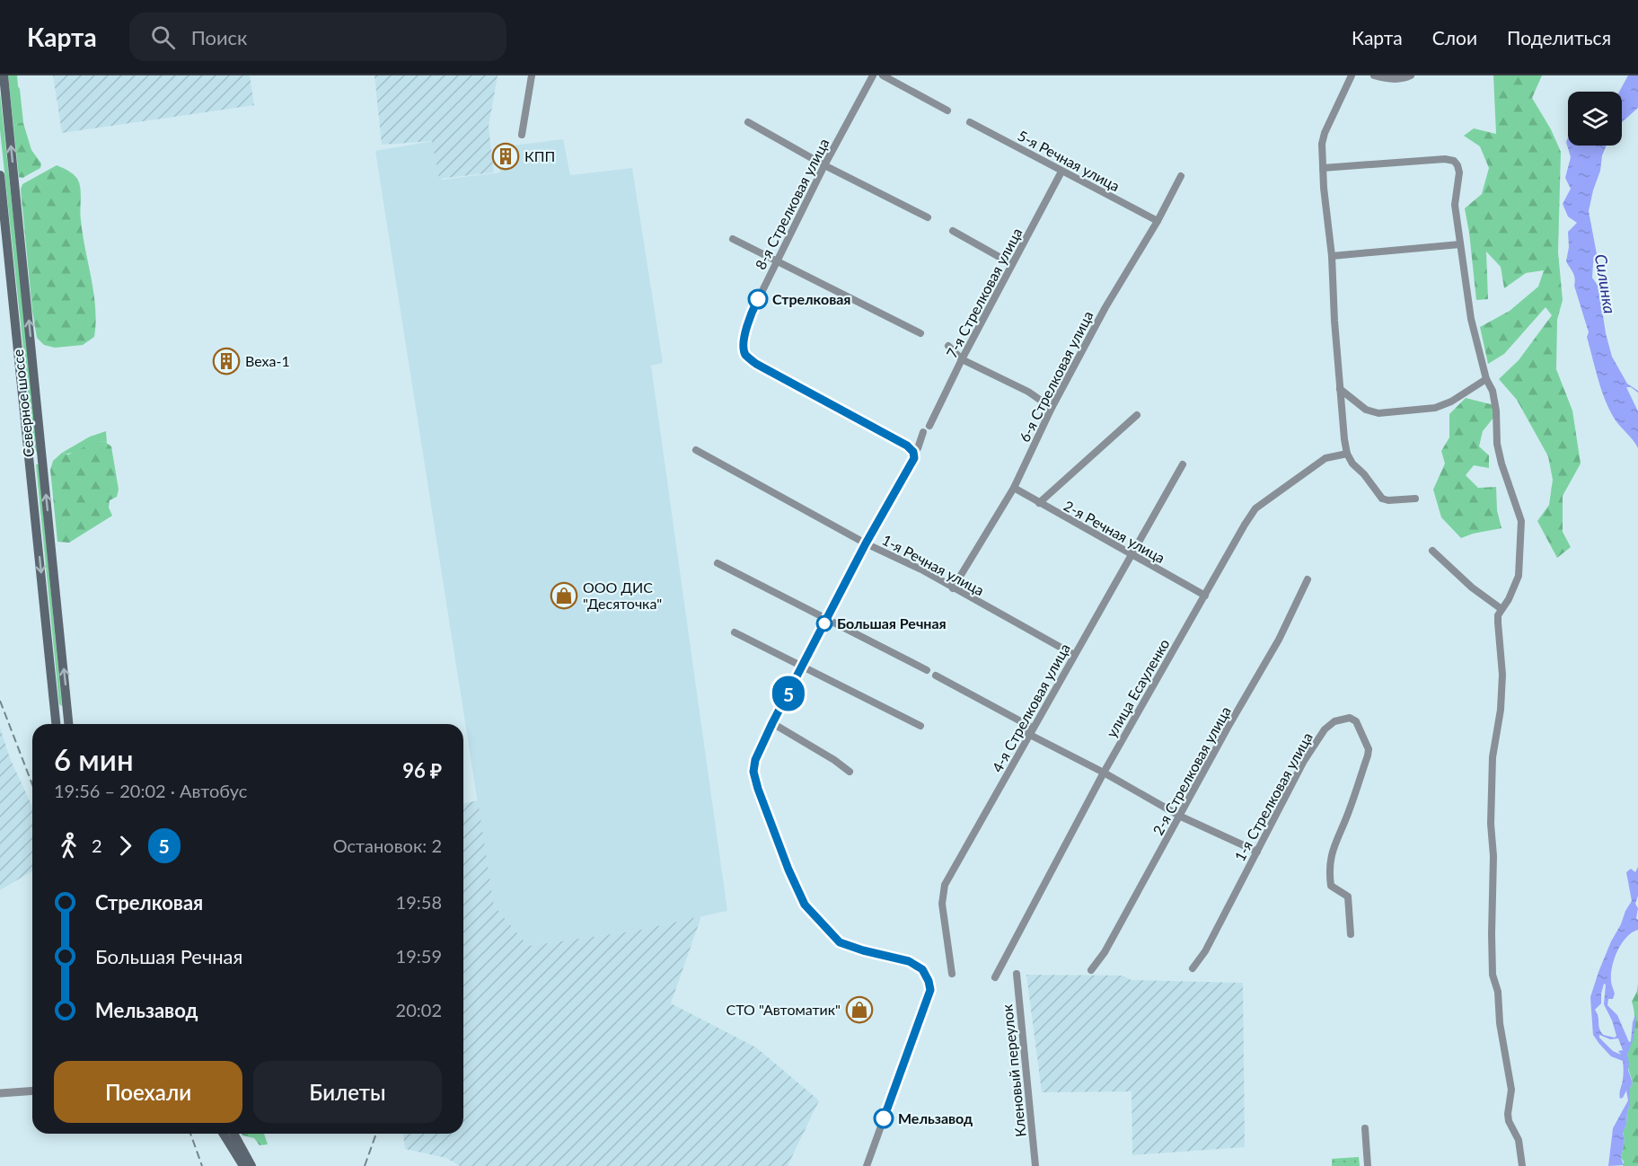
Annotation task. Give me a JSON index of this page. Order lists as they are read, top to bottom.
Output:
{
  "streets": {
    "main road": ["Северное шоссе"],
    "street": [
      "5-я Речная улица",
      "8-я Стрелковая улица",
      "7-я Стрелковая улица",
      "6-я Стрелковая улица",
      "2-я Речная улица",
      "1-я Речная улица",
      "улица Есауленко",
      "4-я Стрелковая улица",
      "2-я Стрелковая улица",
      "1-я Стрелковая улица",
      "Кленовый переулок"
    ]
  },
  "crossings": [
    ["5-я Речная улица", "7-я Стрелковая улица"],
    ["5-я Речная улица", "6-я Стрелковая улица"],
    ["6-я Стрелковая улица", "2-я Речная улица"],
    ["6-я Стрелковая улица", "1-я Речная улица"],
    ["2-я Речная улица", "улица Есауленко"],
    ["2-я Речная улица", "4-я Стрелковая улица"],
    ["1-я Речная улица", "4-я Стрелковая улица"]
  ],
  "water": ["Силинка"],
  "places": {
    "building": ["КПП", "Веха-1"],
    "other": ["Стрелковая", "Большая Речная", "Мельзавод"],
    "shop": ["ООО ДИС \"Десяточка\"", "СТО \"Автоматик\""]
  },
  "lines": ["bus line 5"],
  "page": {
    "header": "Карта",
    "search": "Поиск",
    "nav": ["Карта", "Слои", "Поделиться"],
    "on_map": "5",
    "heading": ["6 мин", "19:56 – 20:02 · Автобус", "96 ₽"],
    "legs": ["2", "5", "Остановок: 2"],
    "list": [
      {
        "name": "Стрелковая",
        "value": "19:58"
      },
      {
        "name": "Большая Речная",
        "value": "19:59"
      },
      {
        "name": "Мельзавод",
        "value": "20:02"
      }
    ],
    "buttons": ["Поехали", "Билеты"]
  }
}
